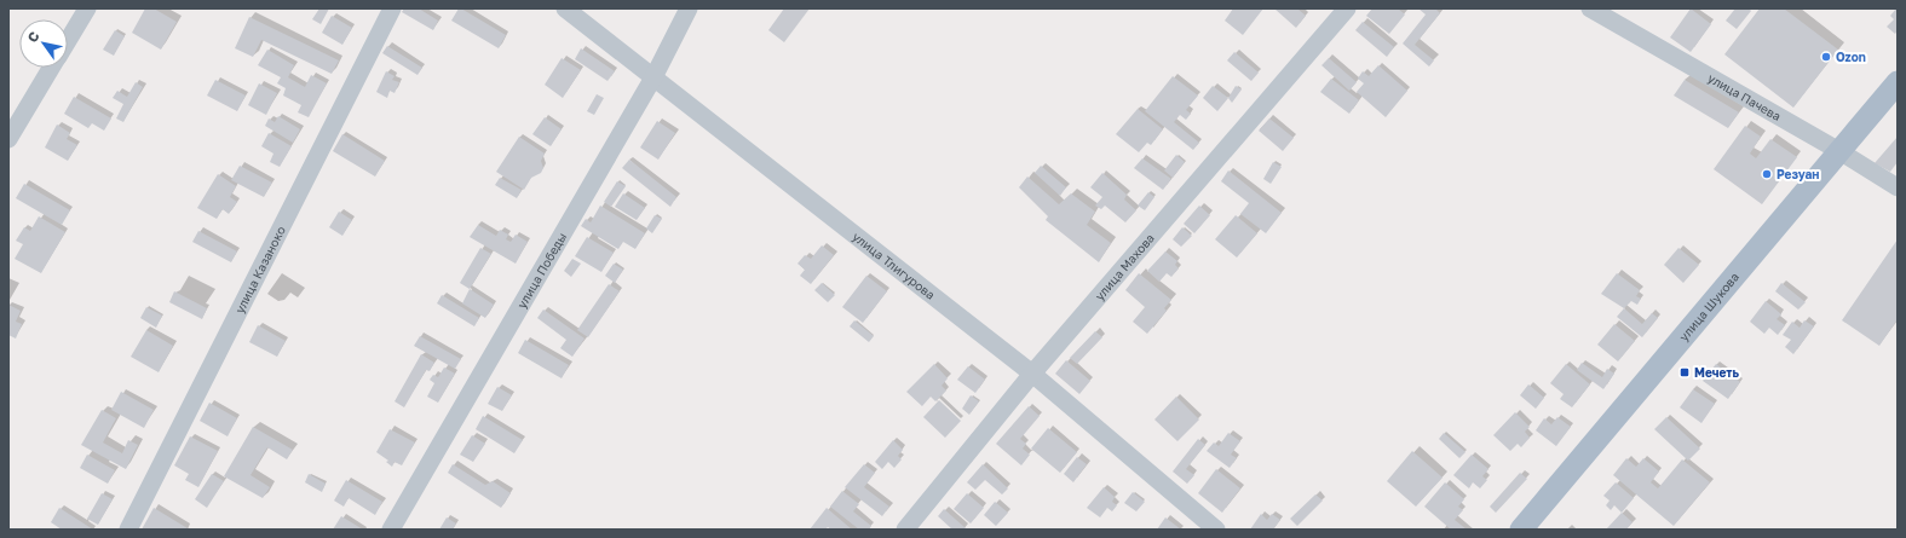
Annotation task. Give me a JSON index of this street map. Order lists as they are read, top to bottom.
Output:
{
  "streets": {
    "main road": ["улица Шукова"],
    "street": [
      "улица Пачева",
      "улица Тлигурова",
      "улица Махова",
      "улица Казаноко",
      "улица Победы"
    ]
  },
  "crossings": [
    ["улица Пачева", "улица Шукова"],
    ["улица Тлигурова", "улица Махова"],
    ["улица Тлигурова", "улица Победы"]
  ],
  "places": {
    "other": ["Ozon", "Резуан"],
    "transit": ["Мечеть"]
  },
  "north": "top left"
}
